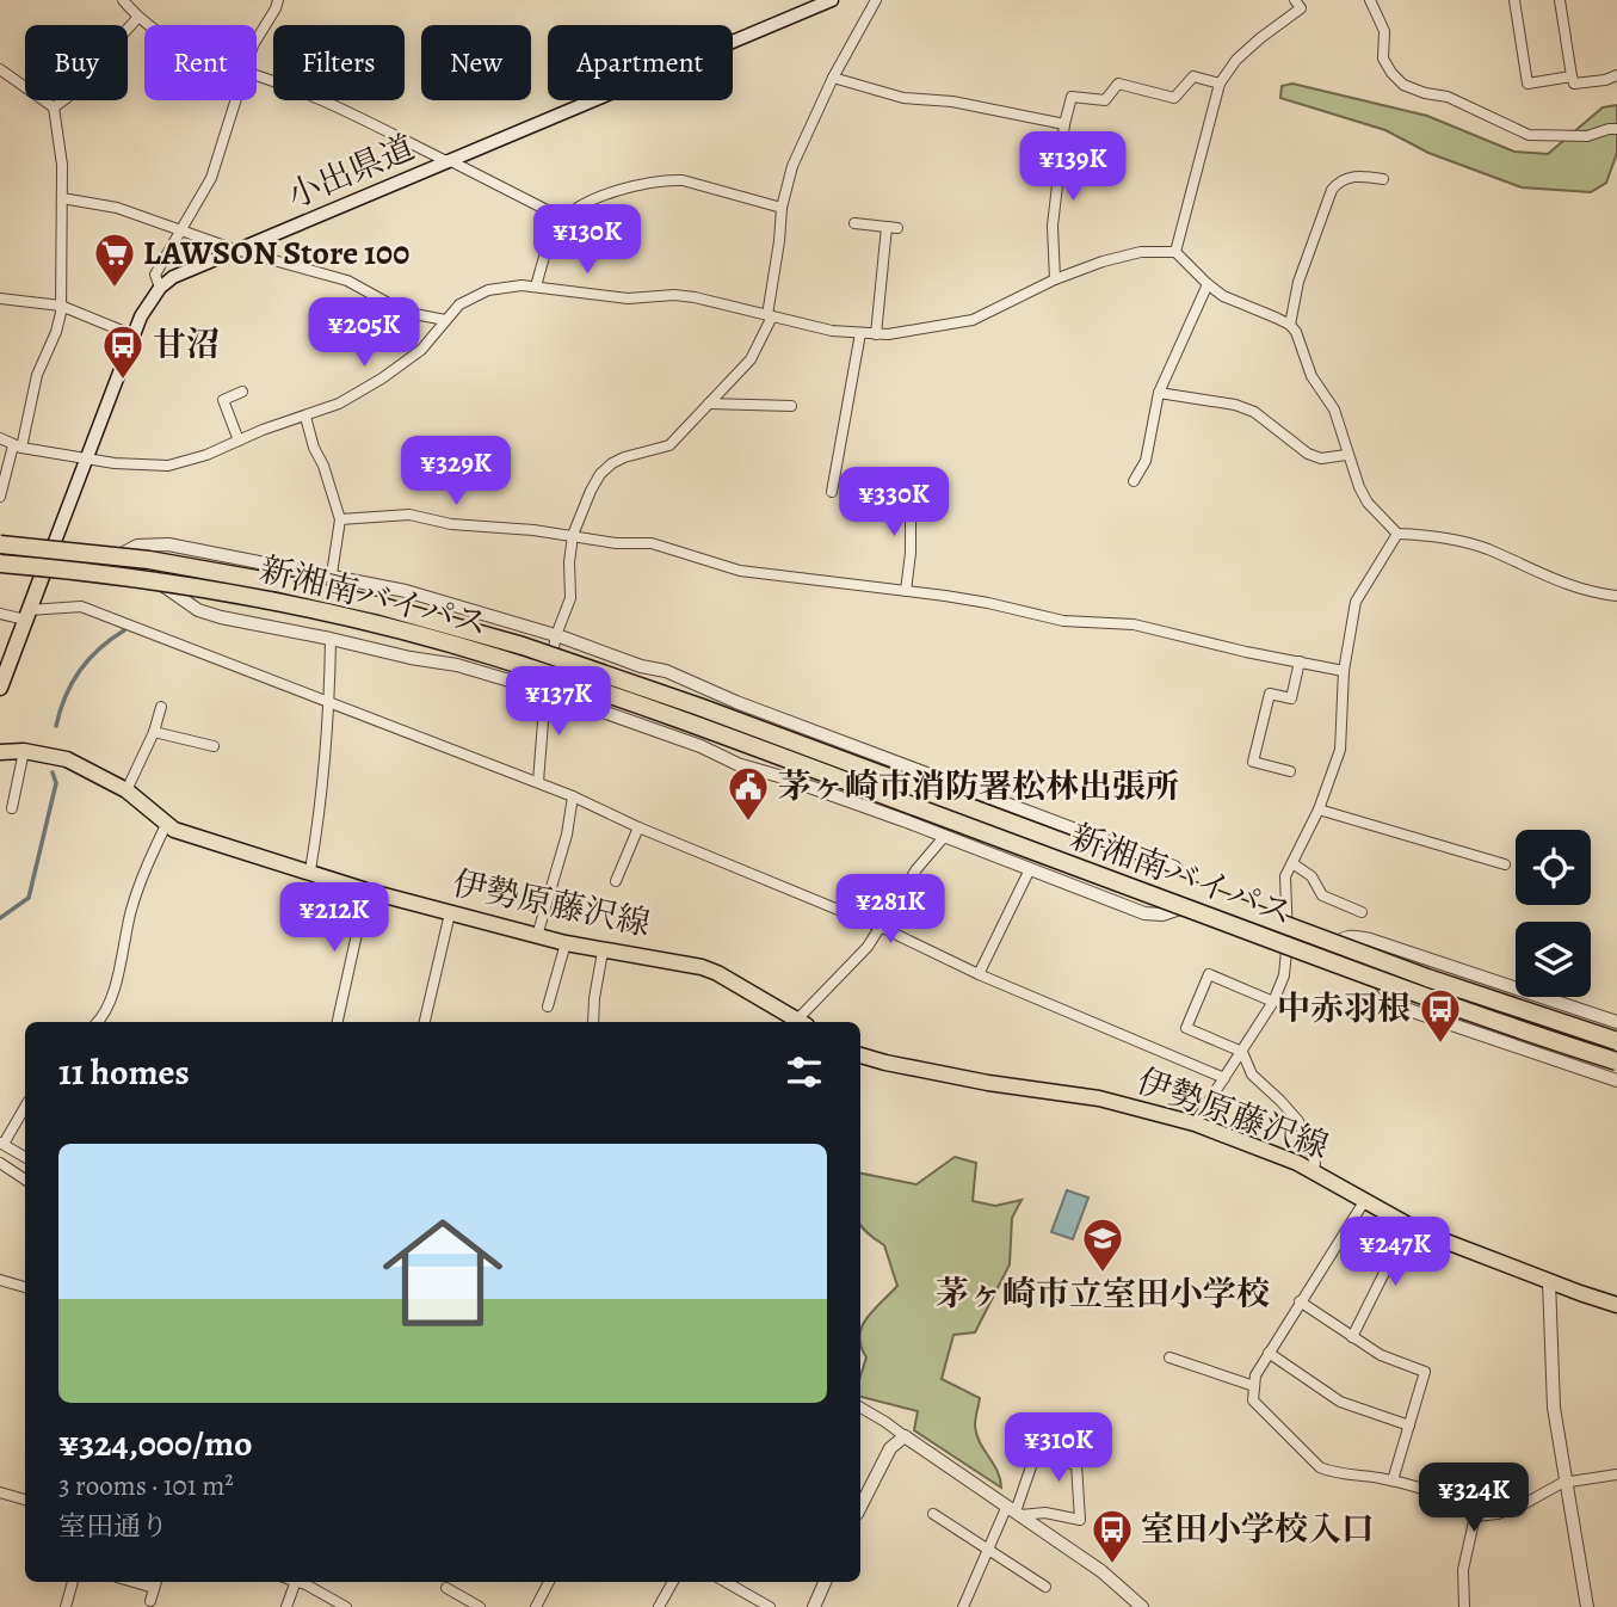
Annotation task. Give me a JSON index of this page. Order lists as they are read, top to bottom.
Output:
{
  "streets": {
    "highway": ["新湘南バイパス"],
    "main road": ["小出県道", "伊勢原藤沢線"]
  },
  "places": {
    "supermarket": ["LAWSON Store 100"],
    "bus stop": ["甘沼", "中赤羽根", "室田小学校入口"],
    "public building": ["茅ヶ崎市消防署松林出張所"],
    "school or university": ["茅ヶ崎市立室田小学校"]
  },
  "page": {
    "chip": [
      "Buy",
      "Rent",
      "Filters",
      "New",
      "Apartment"
    ],
    "price": [
      "¥139K",
      "¥130K",
      "¥205K",
      "¥329K",
      "¥330K",
      "¥137K",
      "¥281K",
      "¥212K",
      "¥247K",
      "¥310K",
      "¥324K"
    ],
    "heading": "11 homes",
    "list": [
      {
        "name": "¥324,000/mo",
        "note": "3 rooms · 101 m² · 室田通り"
      }
    ]
  }
}
